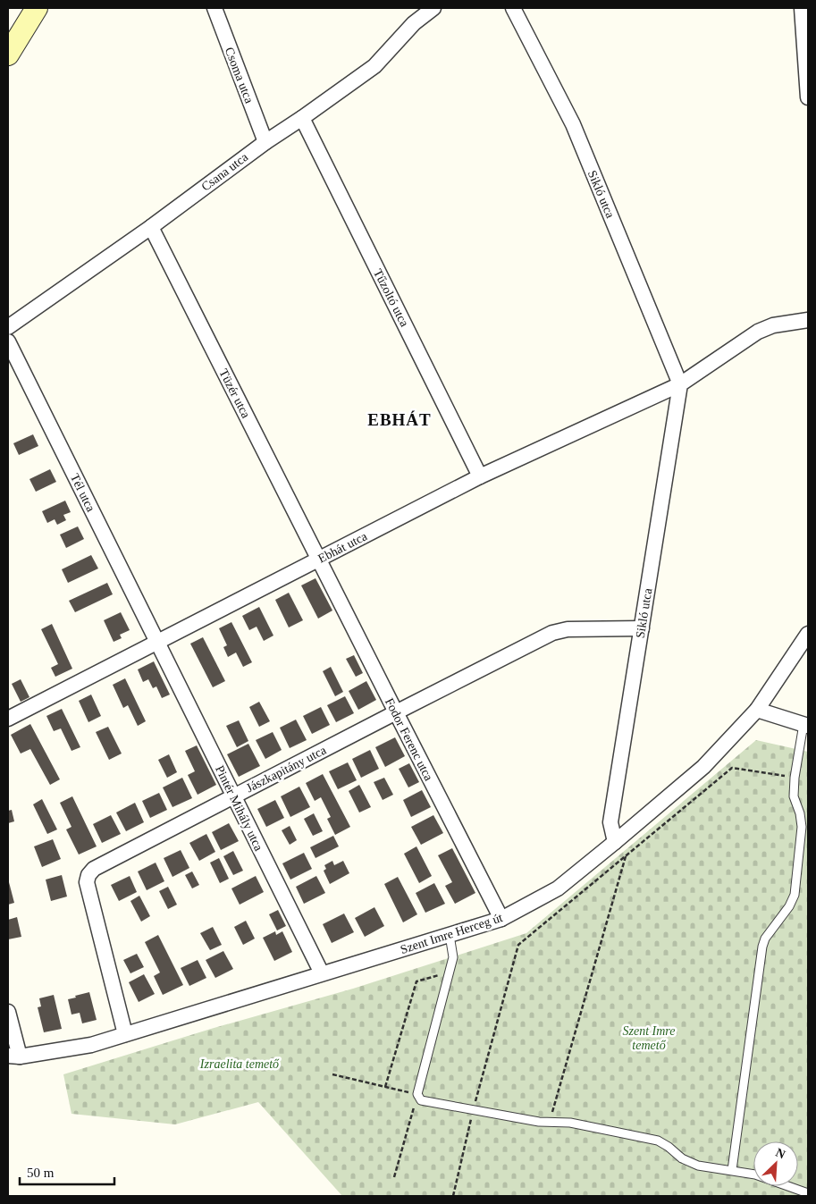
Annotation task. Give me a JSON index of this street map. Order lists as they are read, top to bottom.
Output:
{
  "streets": {
    "street": [
      "Csoma utca",
      "Csana utca",
      "Sikló utca",
      "Tűzoltó utca",
      "Tüzér utca",
      "Tél utca",
      "Ebhát utca",
      "Fodor Ferenc utca",
      "Jászkapitány utca",
      "Pintér Mihály utca",
      "Szent Imre Herceg út"
    ]
  },
  "crossings": [
    ["Csoma utca", "Csana utca"],
    ["Csana utca", "Tűzoltó utca"],
    ["Csana utca", "Tüzér utca"],
    ["Sikló utca", "Ebhát utca"],
    ["Sikló utca", "Jászkapitány utca"],
    ["Sikló utca", "Szent Imre Herceg út"],
    ["Tűzoltó utca", "Ebhát utca"],
    ["Tüzér utca", "Ebhát utca"],
    ["Tüzér utca", "Fodor Ferenc utca"],
    ["Tél utca", "Ebhát utca"],
    ["Tél utca", "Pintér Mihály utca"],
    ["Ebhát utca", "Fodor Ferenc utca"],
    ["Ebhát utca", "Pintér Mihály utca"],
    ["Fodor Ferenc utca", "Jászkapitány utca"],
    ["Fodor Ferenc utca", "Szent Imre Herceg út"],
    ["Jászkapitány utca", "Pintér Mihály utca"],
    ["Jászkapitány utca", "Szent Imre Herceg út"],
    ["Pintér Mihály utca", "Szent Imre Herceg út"]
  ],
  "districts": ["EBHÁT"],
  "parks": ["Szent Imre temető", "Izraelita temető"],
  "scale_bar": "50 m",
  "north": "top right"
}
